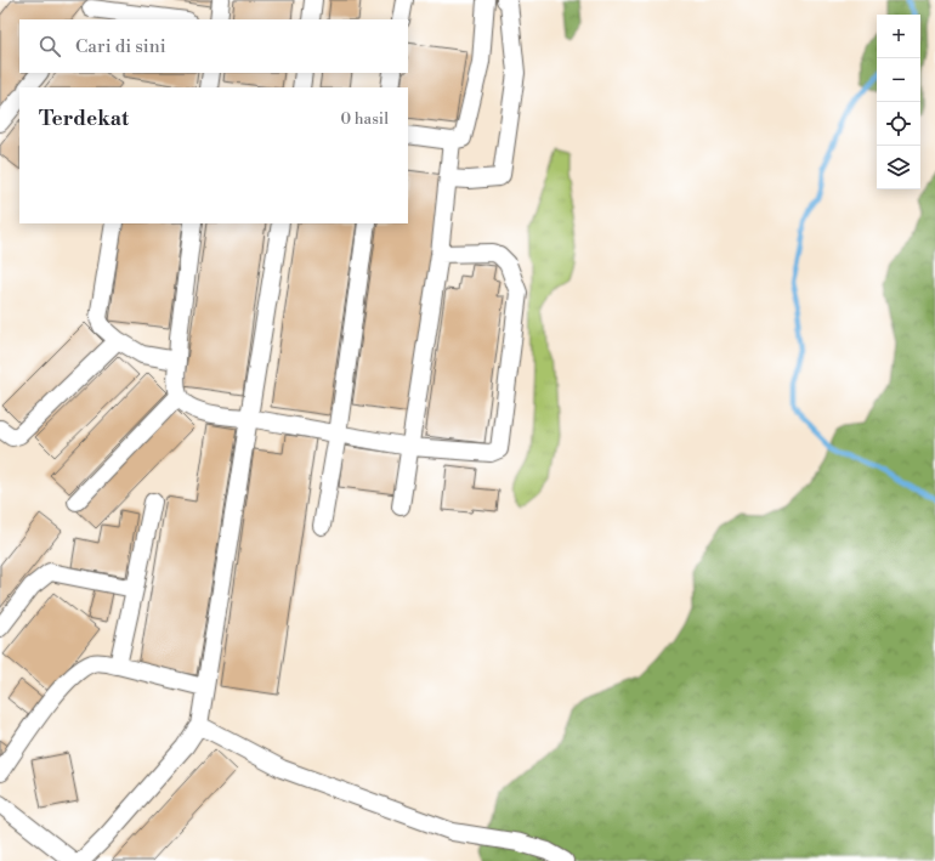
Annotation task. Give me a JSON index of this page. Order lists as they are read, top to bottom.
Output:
{
  "page": {
    "map_buttons": ["+", "−"],
    "search": "Cari di sini",
    "heading": ["Terdekat", "0 hasil"]
  }
}
